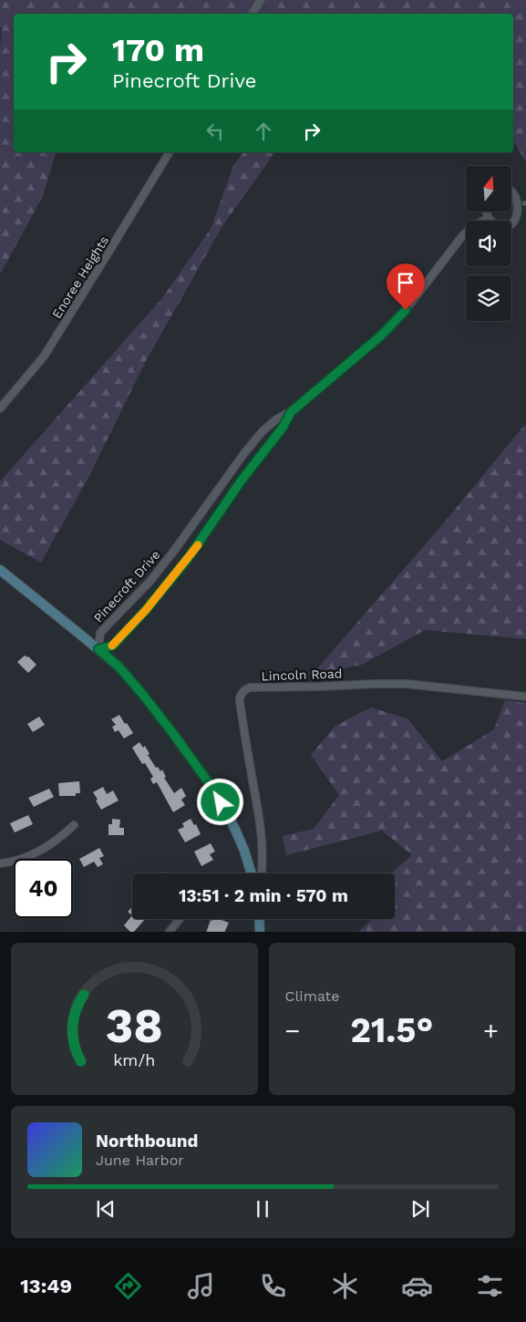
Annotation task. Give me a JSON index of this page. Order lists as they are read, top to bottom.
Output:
{
  "streets": {
    "street": ["Enoree Heights", "Pinecroft Drive", "Lincoln Road"]
  },
  "north": "top",
  "page": {
    "turn": ["170 m", "Pinecroft Drive"],
    "limit": "40",
    "trip": "13:51 · 2 min · 570 m",
    "tile": "Climate",
    "heat": ["−", "21.5°", "+"],
    "song": ["Northbound", "June Harbor"],
    "tabs": "13:49",
    "gauge": ["38", "km/h"]
  }
}
